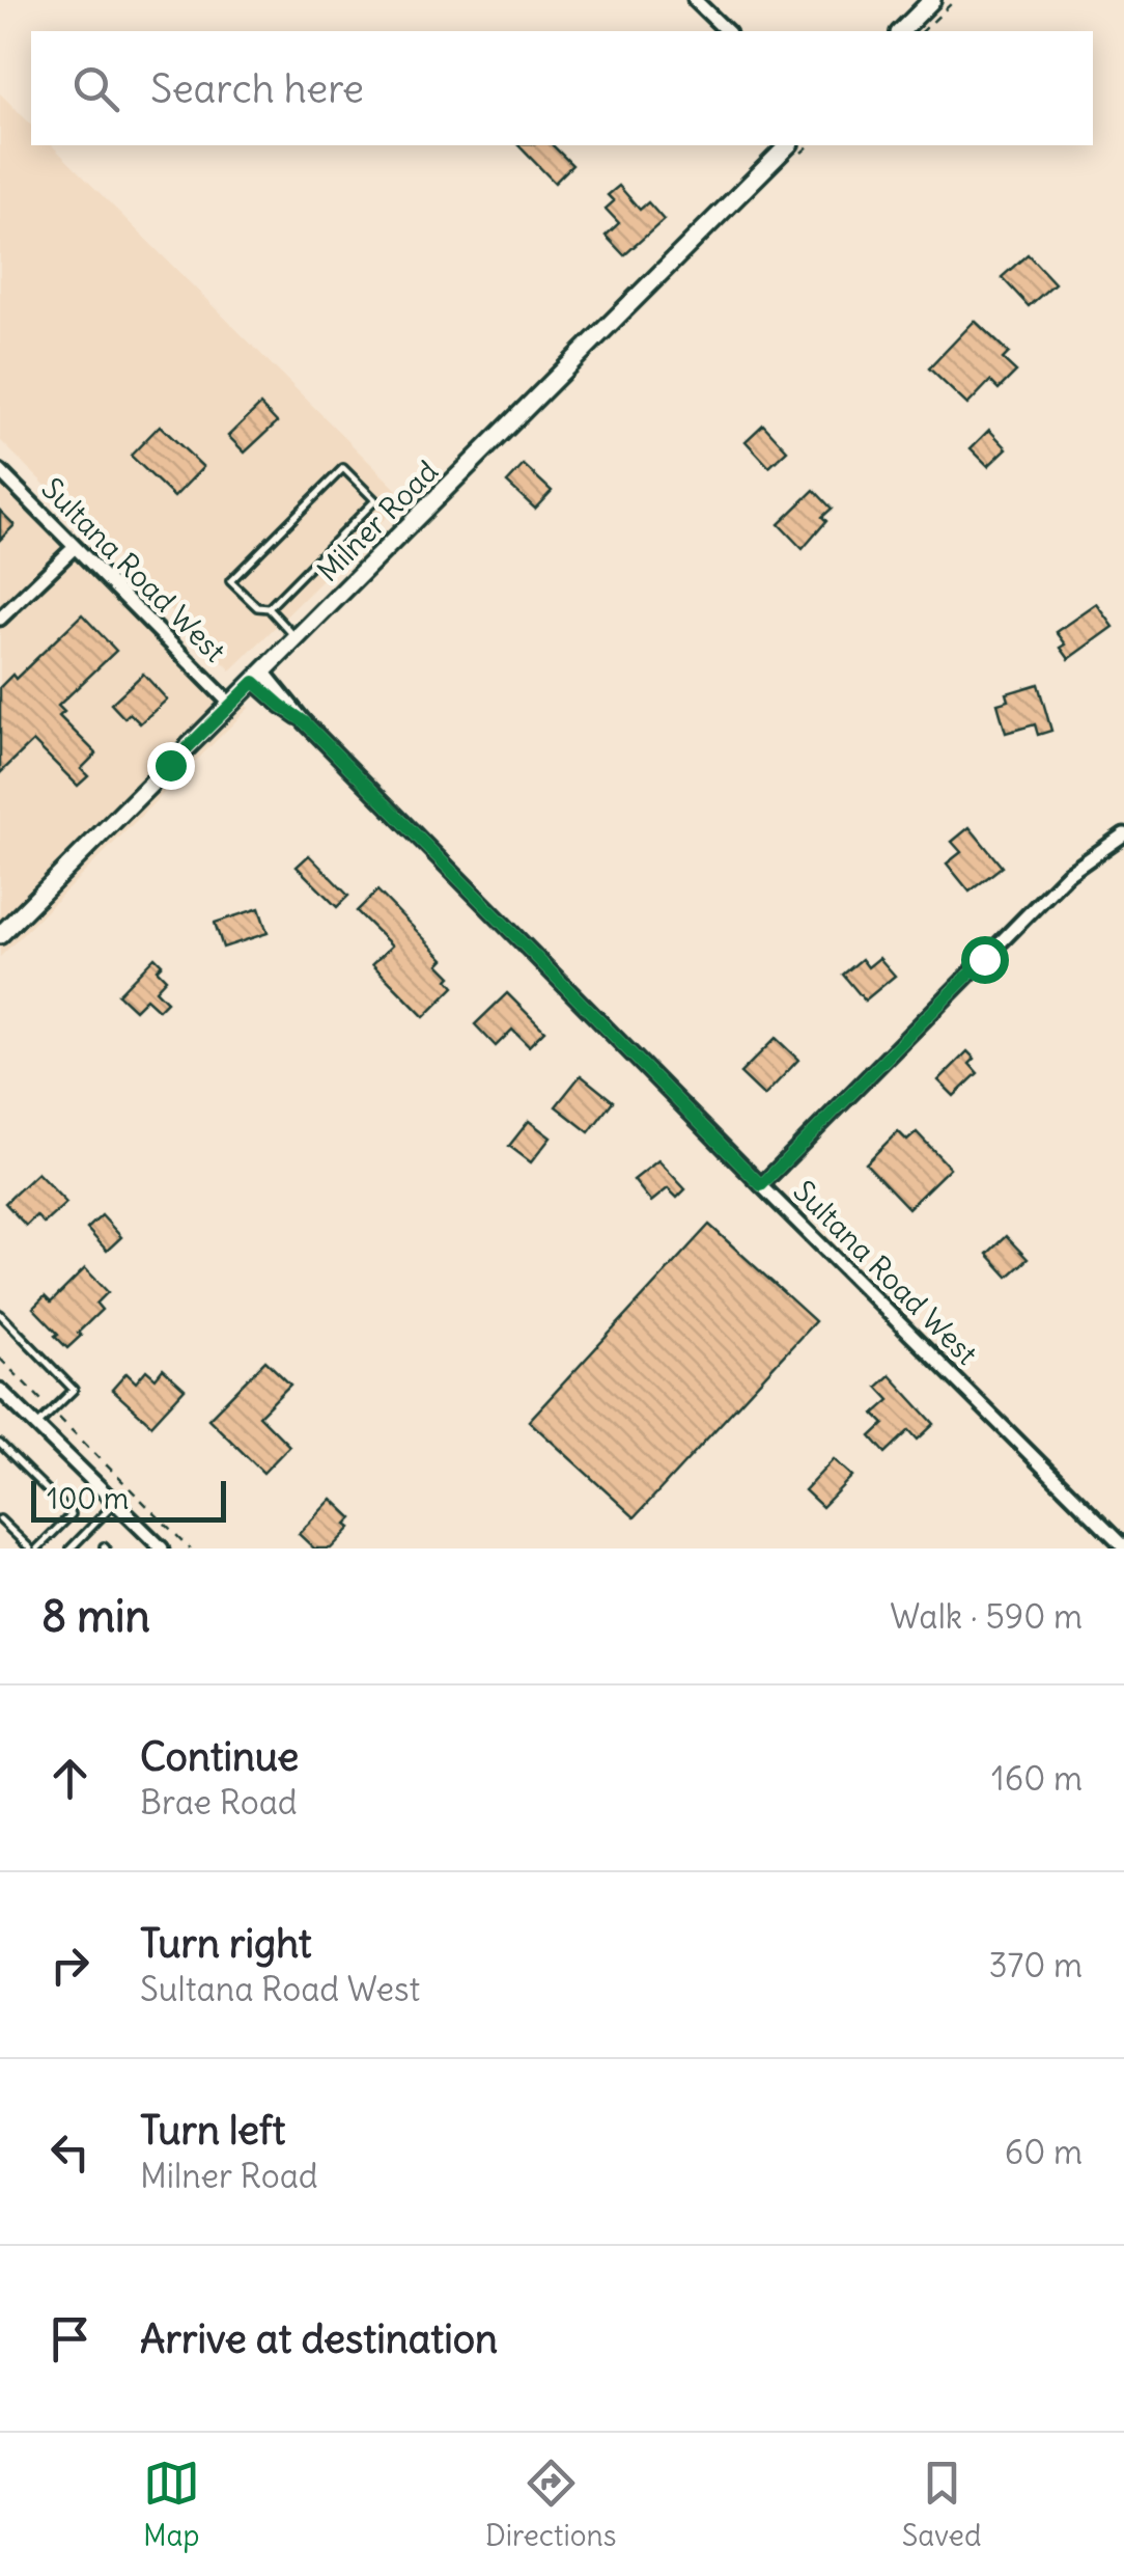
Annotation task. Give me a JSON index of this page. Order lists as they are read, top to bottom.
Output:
{
  "streets": {
    "street": ["Milner Road", "Sultana Road West"]
  },
  "crossings": [
    ["Milner Road", "Sultana Road West"]
  ],
  "scale_bar": "100 m",
  "page": {
    "search": "Search here",
    "scale": "100 m",
    "heading": ["8 min", "Walk · 590 m"],
    "list": [
      ["Continue", "Brae Road", "160 m"],
      ["Turn right", "Sultana Road West", "370 m"],
      ["Turn left", "Milner Road", "60 m"],
      "Arrive at destination"
    ],
    "nav": ["Map", "Directions", "Saved"]
  }
}
